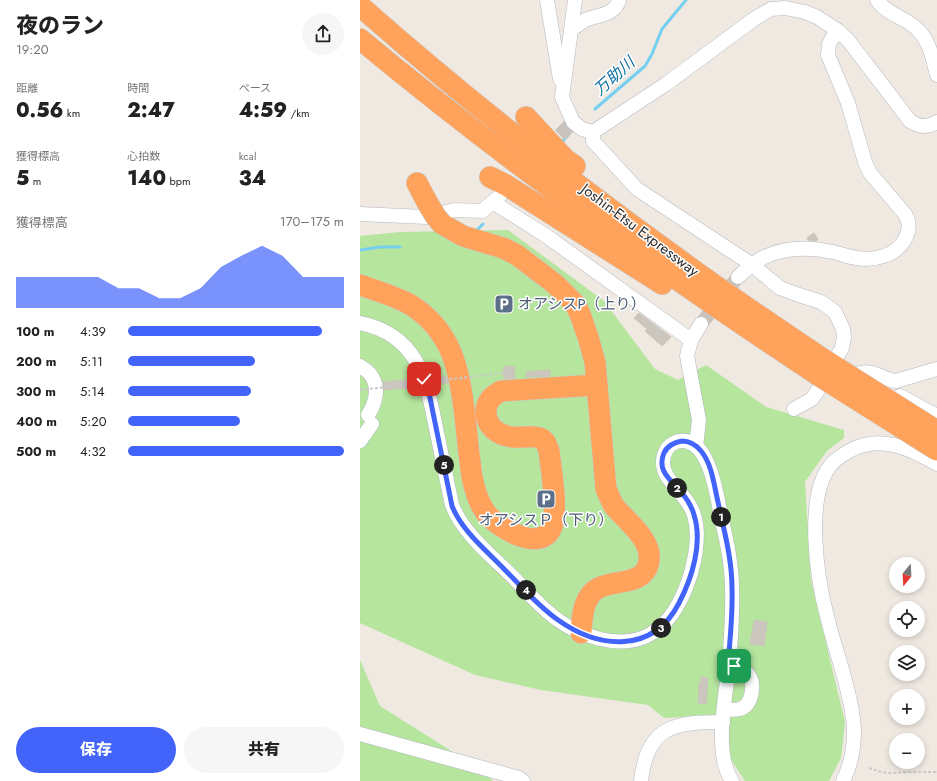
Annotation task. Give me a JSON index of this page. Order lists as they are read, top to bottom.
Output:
{
  "streets": {
    "highway": ["Joshin-Etsu Expressway"]
  },
  "water": ["万助川"],
  "places": {
    "parking": ["オアシスP（上り）", "オアシスＰ（下り）"]
  },
  "north": "bottom",
  "page": {
    "heading": ["夜のラン", "19:20"],
    "stats": [
      ["距離", "0.56 km"],
      ["時間", "2:47"],
      ["ペース", "4:59 /km"],
      ["獲得標高", "5 m"],
      ["心拍数", "140 bpm"],
      ["kcal", "34"]
    ],
    "chart": ["獲得標高", "170–175 m"],
    "list": [
      {
        "name": "100 m",
        "note": "4:39"
      },
      {
        "name": "200 m",
        "note": "5:11"
      },
      {
        "name": "300 m",
        "note": "5:14"
      },
      {
        "name": "400 m",
        "note": "5:20"
      },
      {
        "name": "500 m",
        "note": "4:32"
      }
    ],
    "pins": [
      "5",
      "2",
      "1",
      "4",
      "3"
    ],
    "map_buttons": ["+", "−"],
    "buttons": ["保存", "共有"]
  }
}
